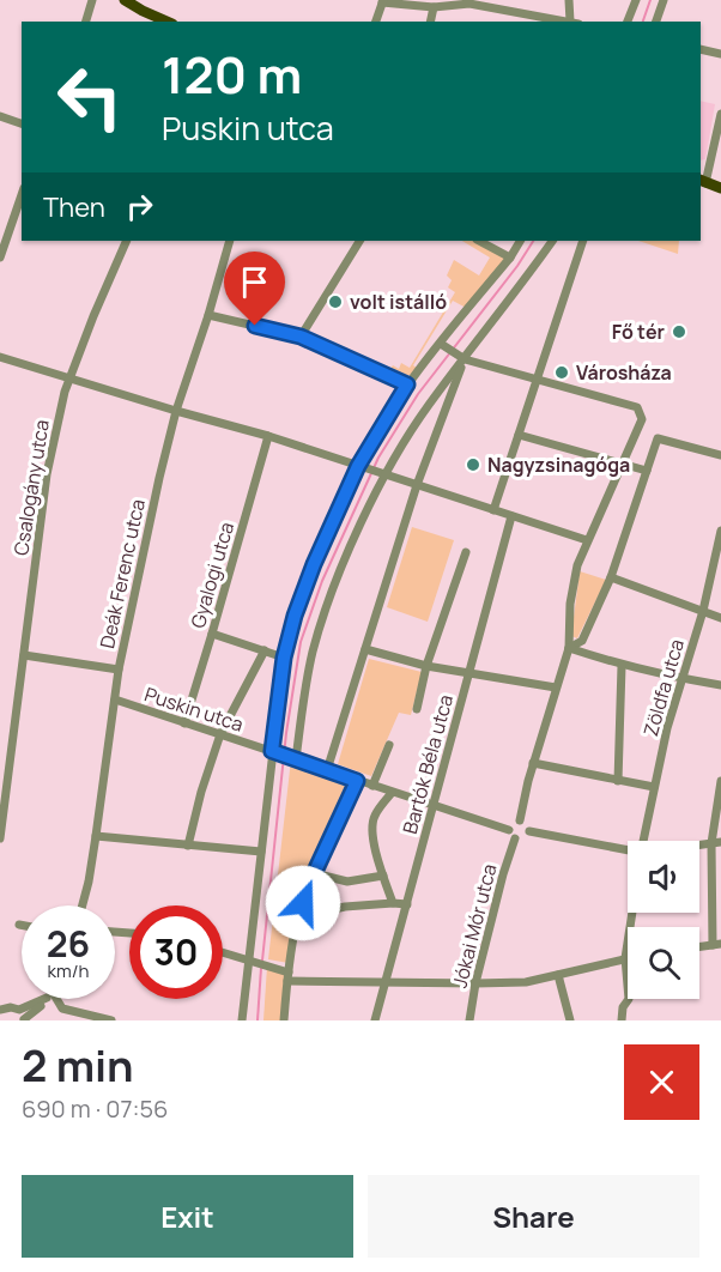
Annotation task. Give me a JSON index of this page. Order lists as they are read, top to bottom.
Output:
{
  "streets": {
    "street": [
      "Csalogány utca",
      "Deák Ferenc utca",
      "Gyalogi utca",
      "Zöldfa utca",
      "Puskin utca",
      "Bartók Béla utca",
      "Jókai Mór utca"
    ]
  },
  "crossings": [
    ["Deák Ferenc utca", "Puskin utca"],
    ["Gyalogi utca", "Puskin utca"],
    ["Puskin utca", "Bartók Béla utca"],
    ["Puskin utca", "Jókai Mór utca"]
  ],
  "places": [
    "volt istálló",
    "Fő tér",
    "Városháza",
    "Nagyzsinagóga"
  ],
  "page": {
    "turn": ["120 m", "Puskin utca"],
    "then": "Then",
    "speed": "26 km/h",
    "limit": "30",
    "heading": ["2 min", "690 m · 07:56"],
    "buttons": ["Exit", "Share"]
  }
}
